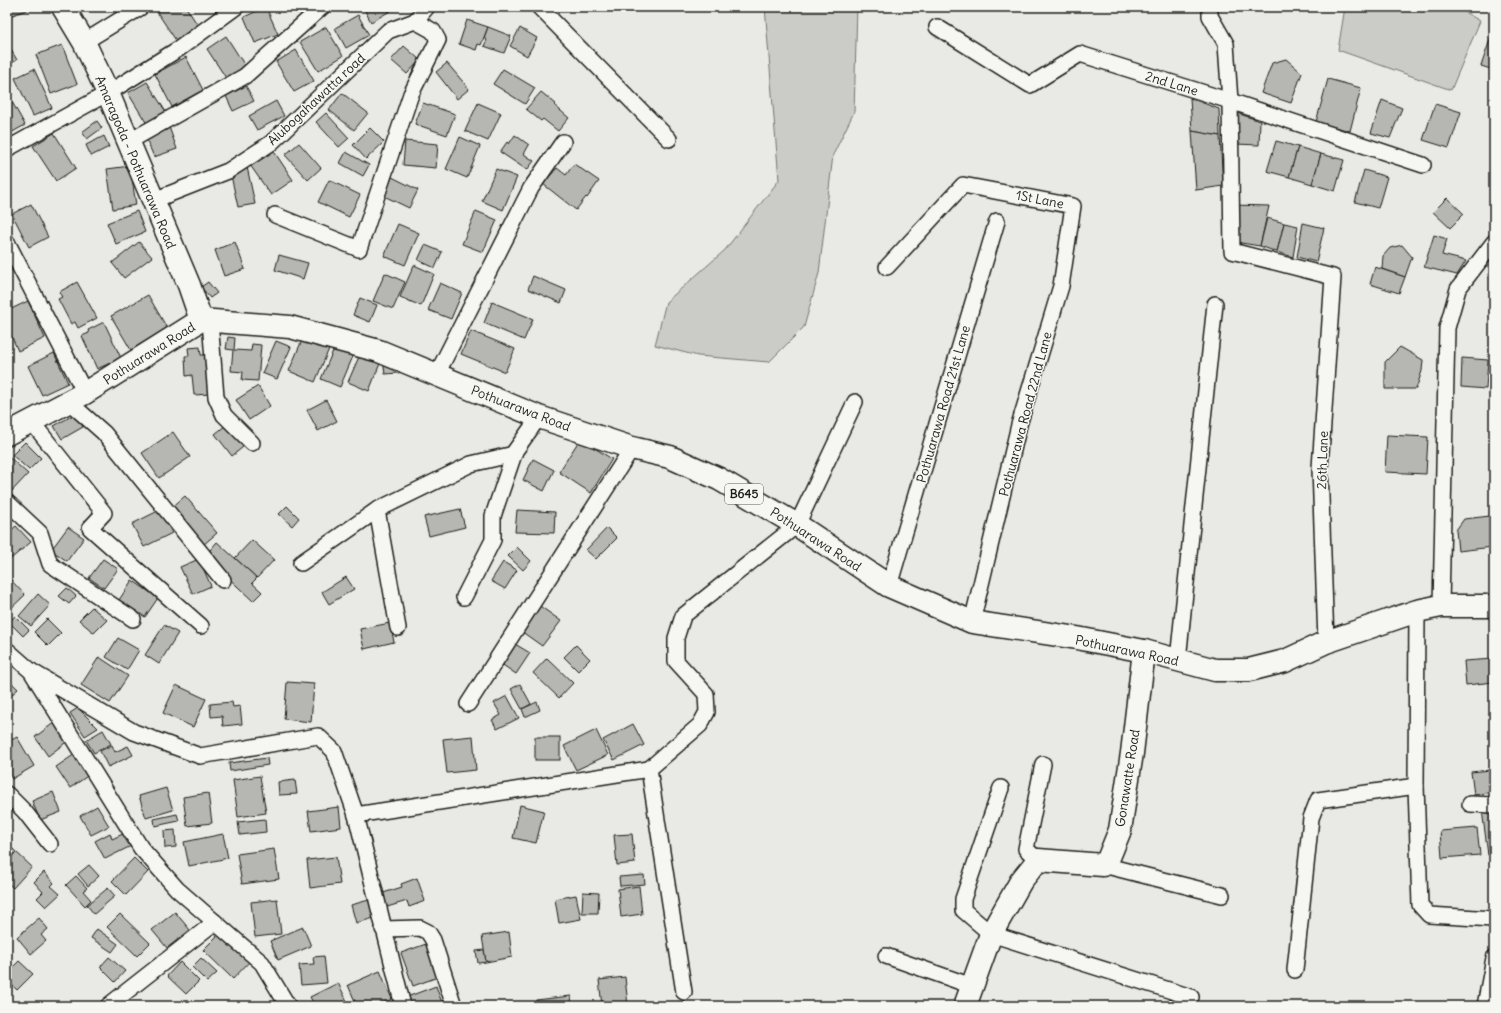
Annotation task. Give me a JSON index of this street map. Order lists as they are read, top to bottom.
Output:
{
  "streets": {
    "main road": [
      "Amaragoda - Pothuarawa Road",
      "Pothuarawa Road",
      "B645",
      "Gonawatte Road"
    ],
    "street": [
      "2nd Lane",
      "Alubogahawatta road",
      "1St Lane",
      "Pothuarawa Road 21st Lane",
      "Pothuarawa Road 22nd Lane",
      "26th Lane"
    ]
  },
  "crossings": [
    ["2nd Lane", "26th Lane"],
    ["Alubogahawatta road", "Amaragoda - Pothuarawa Road"],
    ["Amaragoda - Pothuarawa Road", "Pothuarawa Road"],
    ["1St Lane", "Pothuarawa Road 22nd Lane"],
    ["Pothuarawa Road", "Pothuarawa Road 21st Lane"],
    ["Pothuarawa Road", "Pothuarawa Road 22nd Lane"],
    ["Pothuarawa Road", "26th Lane"],
    ["Pothuarawa Road", "Gonawatte Road"]
  ]
}
